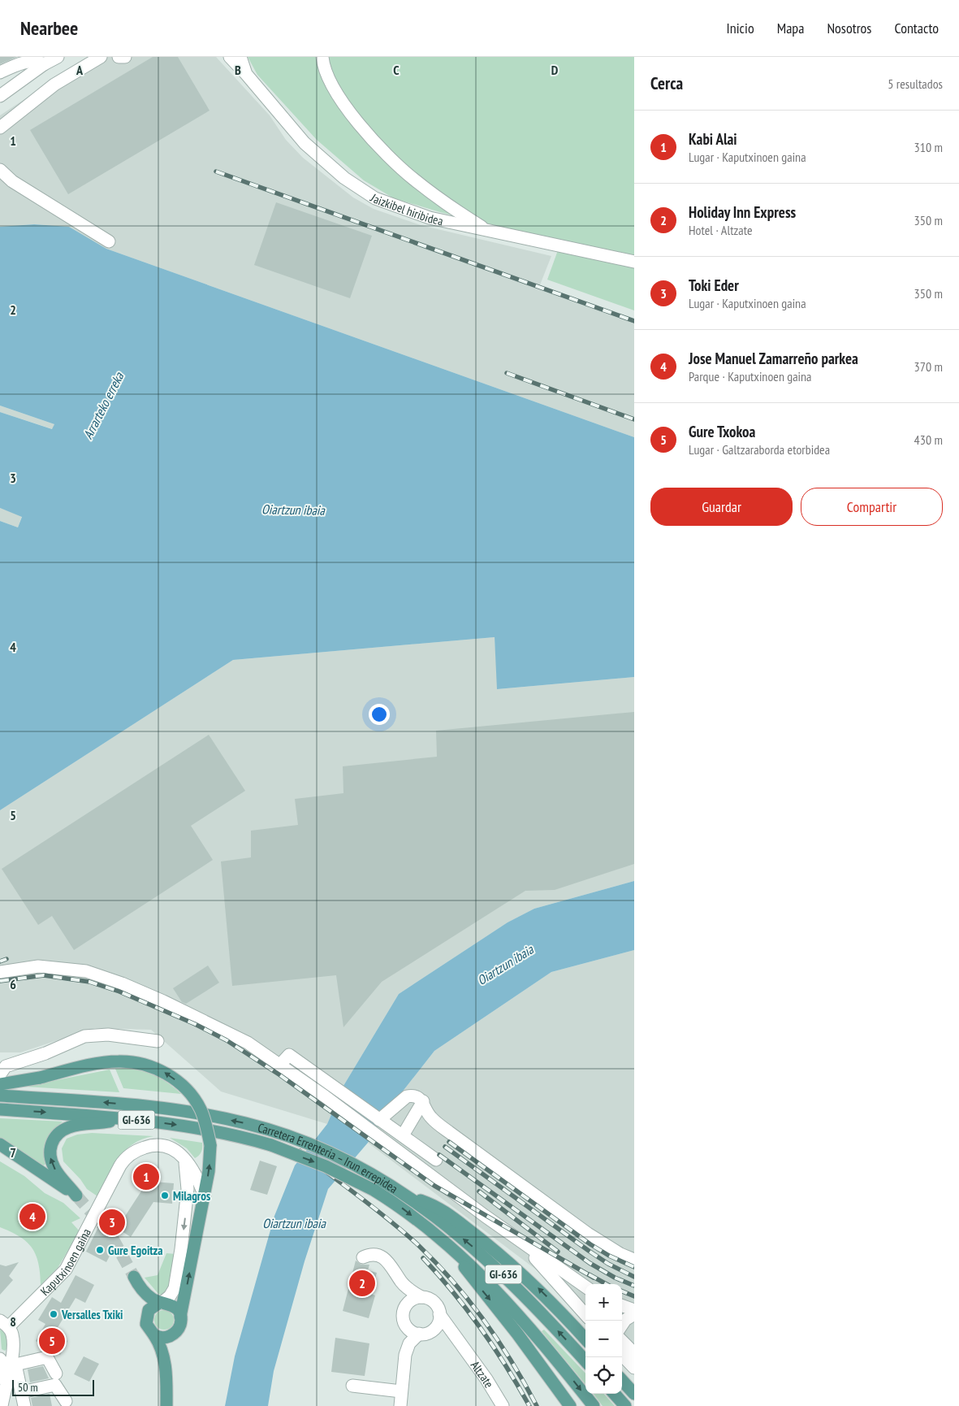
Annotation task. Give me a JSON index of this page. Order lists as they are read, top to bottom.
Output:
{
  "streets": {
    "main road": ["GI-636", "Carretera Errenteria – Irun errepidea"],
    "street": ["Jaizkibel hiribidea", "Kaputxinoen gaina", "Altzate"]
  },
  "water": ["Arrarteko erreka", "Oiartzun ibaia"],
  "places": ["Milagros", "Gure Egoitza", "Versalles Txiki"],
  "scale_bar": "50 m",
  "page": {
    "header": "Nearbee",
    "nav": [
      "Inicio",
      "Mapa",
      "Nosotros",
      "Contacto"
    ],
    "heading": ["Cerca", "5 resultados"],
    "list": [
      {
        "mark": "1",
        "name": "Kabi Alai",
        "note": "Lugar · Kaputxinoen gaina",
        "value": "310 m"
      },
      {
        "mark": "2",
        "name": "Holiday Inn Express",
        "note": "Hotel · Altzate",
        "value": "350 m"
      },
      {
        "mark": "3",
        "name": "Toki Eder",
        "note": "Lugar · Kaputxinoen gaina",
        "value": "350 m"
      },
      {
        "mark": "4",
        "name": "Jose Manuel Zamarreño parkea",
        "note": "Parque · Kaputxinoen gaina",
        "value": "370 m"
      },
      {
        "mark": "5",
        "name": "Gure Txokoa",
        "note": "Lugar · Galtzaraborda etorbidea",
        "value": "430 m"
      }
    ],
    "buttons": ["Guardar", "Compartir"],
    "pins": [
      "1",
      "4",
      "3",
      "2",
      "5"
    ],
    "map_buttons": ["+", "−"],
    "scale": "50 m"
  },
  "grid": {
    "columns": [
      "A",
      "B",
      "C",
      "D"
    ],
    "rows": [
      "1",
      "2",
      "3",
      "4",
      "5",
      "6",
      "7",
      "8"
    ]
  }
}
